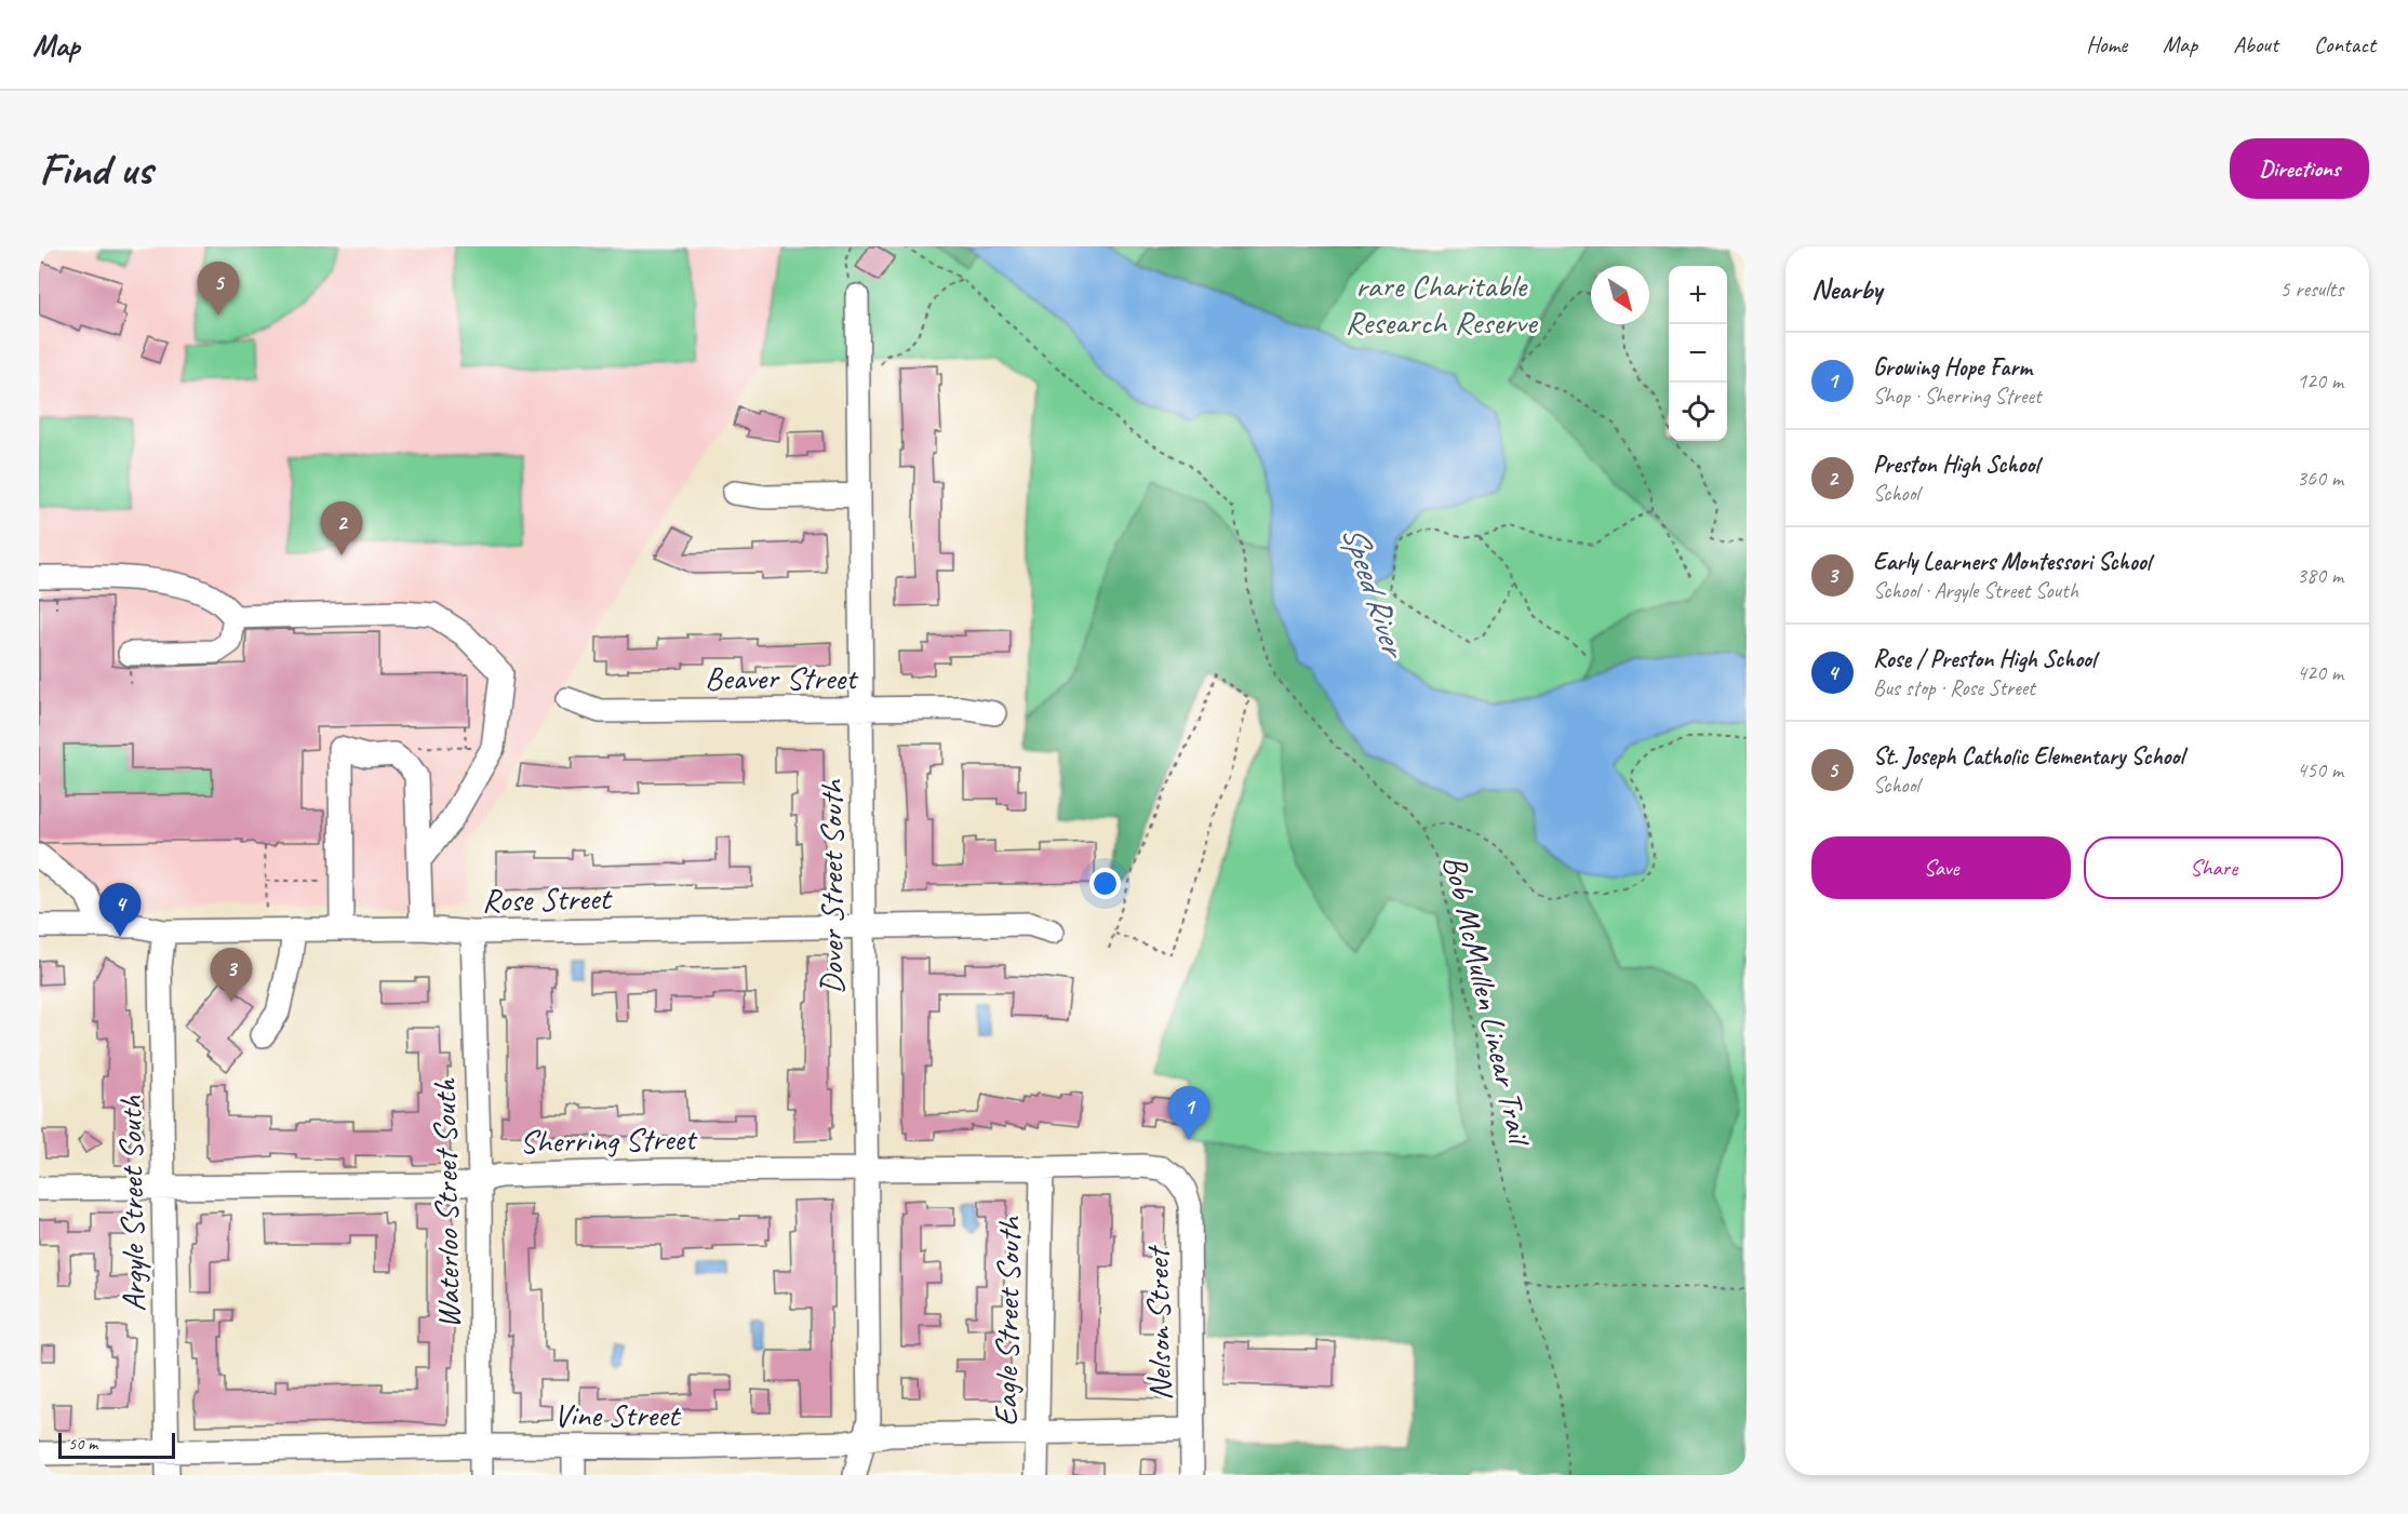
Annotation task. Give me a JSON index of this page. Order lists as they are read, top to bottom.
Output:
{
  "streets": {
    "street": [
      "Beaver Street",
      "Dover Street South",
      "Rose Street",
      "Sherring Street",
      "Argyle Street South",
      "Waterloo Street South",
      "Eagle Street South",
      "Nelson Street",
      "Vine Street"
    ],
    "path": ["Bob McMullen Linear Trail"]
  },
  "crossings": [
    ["Beaver Street", "Dover Street South"],
    ["Dover Street South", "Rose Street"],
    ["Dover Street South", "Sherring Street"],
    ["Dover Street South", "Vine Street"],
    ["Rose Street", "Argyle Street South"],
    ["Rose Street", "Waterloo Street South"],
    ["Sherring Street", "Argyle Street South"],
    ["Sherring Street", "Waterloo Street South"],
    ["Sherring Street", "Eagle Street South"],
    ["Sherring Street", "Nelson Street"],
    ["Argyle Street South", "Vine Street"],
    ["Waterloo Street South", "Vine Street"],
    ["Eagle Street South", "Vine Street"],
    ["Nelson Street", "Vine Street"]
  ],
  "water": ["Speed River"],
  "parks": ["rare Charitable Research Reserve"],
  "scale_bar": "50 m",
  "north": "bottom right",
  "page": {
    "header": "Map",
    "nav": [
      "Home",
      "Map",
      "About",
      "Contact"
    ],
    "buttons": [
      "Directions",
      ["Save", "Share"]
    ],
    "title": "Find us",
    "heading": ["Nearby", "5 results"],
    "pins": [
      "5",
      "2",
      "4",
      "3",
      "1"
    ],
    "map_buttons": ["+", "−"],
    "list": [
      {
        "mark": "1",
        "name": "Growing Hope Farm",
        "note": "Shop · Sherring Street",
        "value": "120 m"
      },
      {
        "mark": "2",
        "name": "Preston High School",
        "note": "School",
        "value": "360 m"
      },
      {
        "mark": "3",
        "name": "Early Learners Montessori School",
        "note": "School · Argyle Street South",
        "value": "380 m"
      },
      {
        "mark": "4",
        "name": "Rose / Preston High School",
        "note": "Bus stop · Rose Street",
        "value": "420 m"
      },
      {
        "mark": "5",
        "name": "St. Joseph Catholic Elementary School",
        "note": "School",
        "value": "450 m"
      }
    ],
    "scale": "50 m"
  }
}
